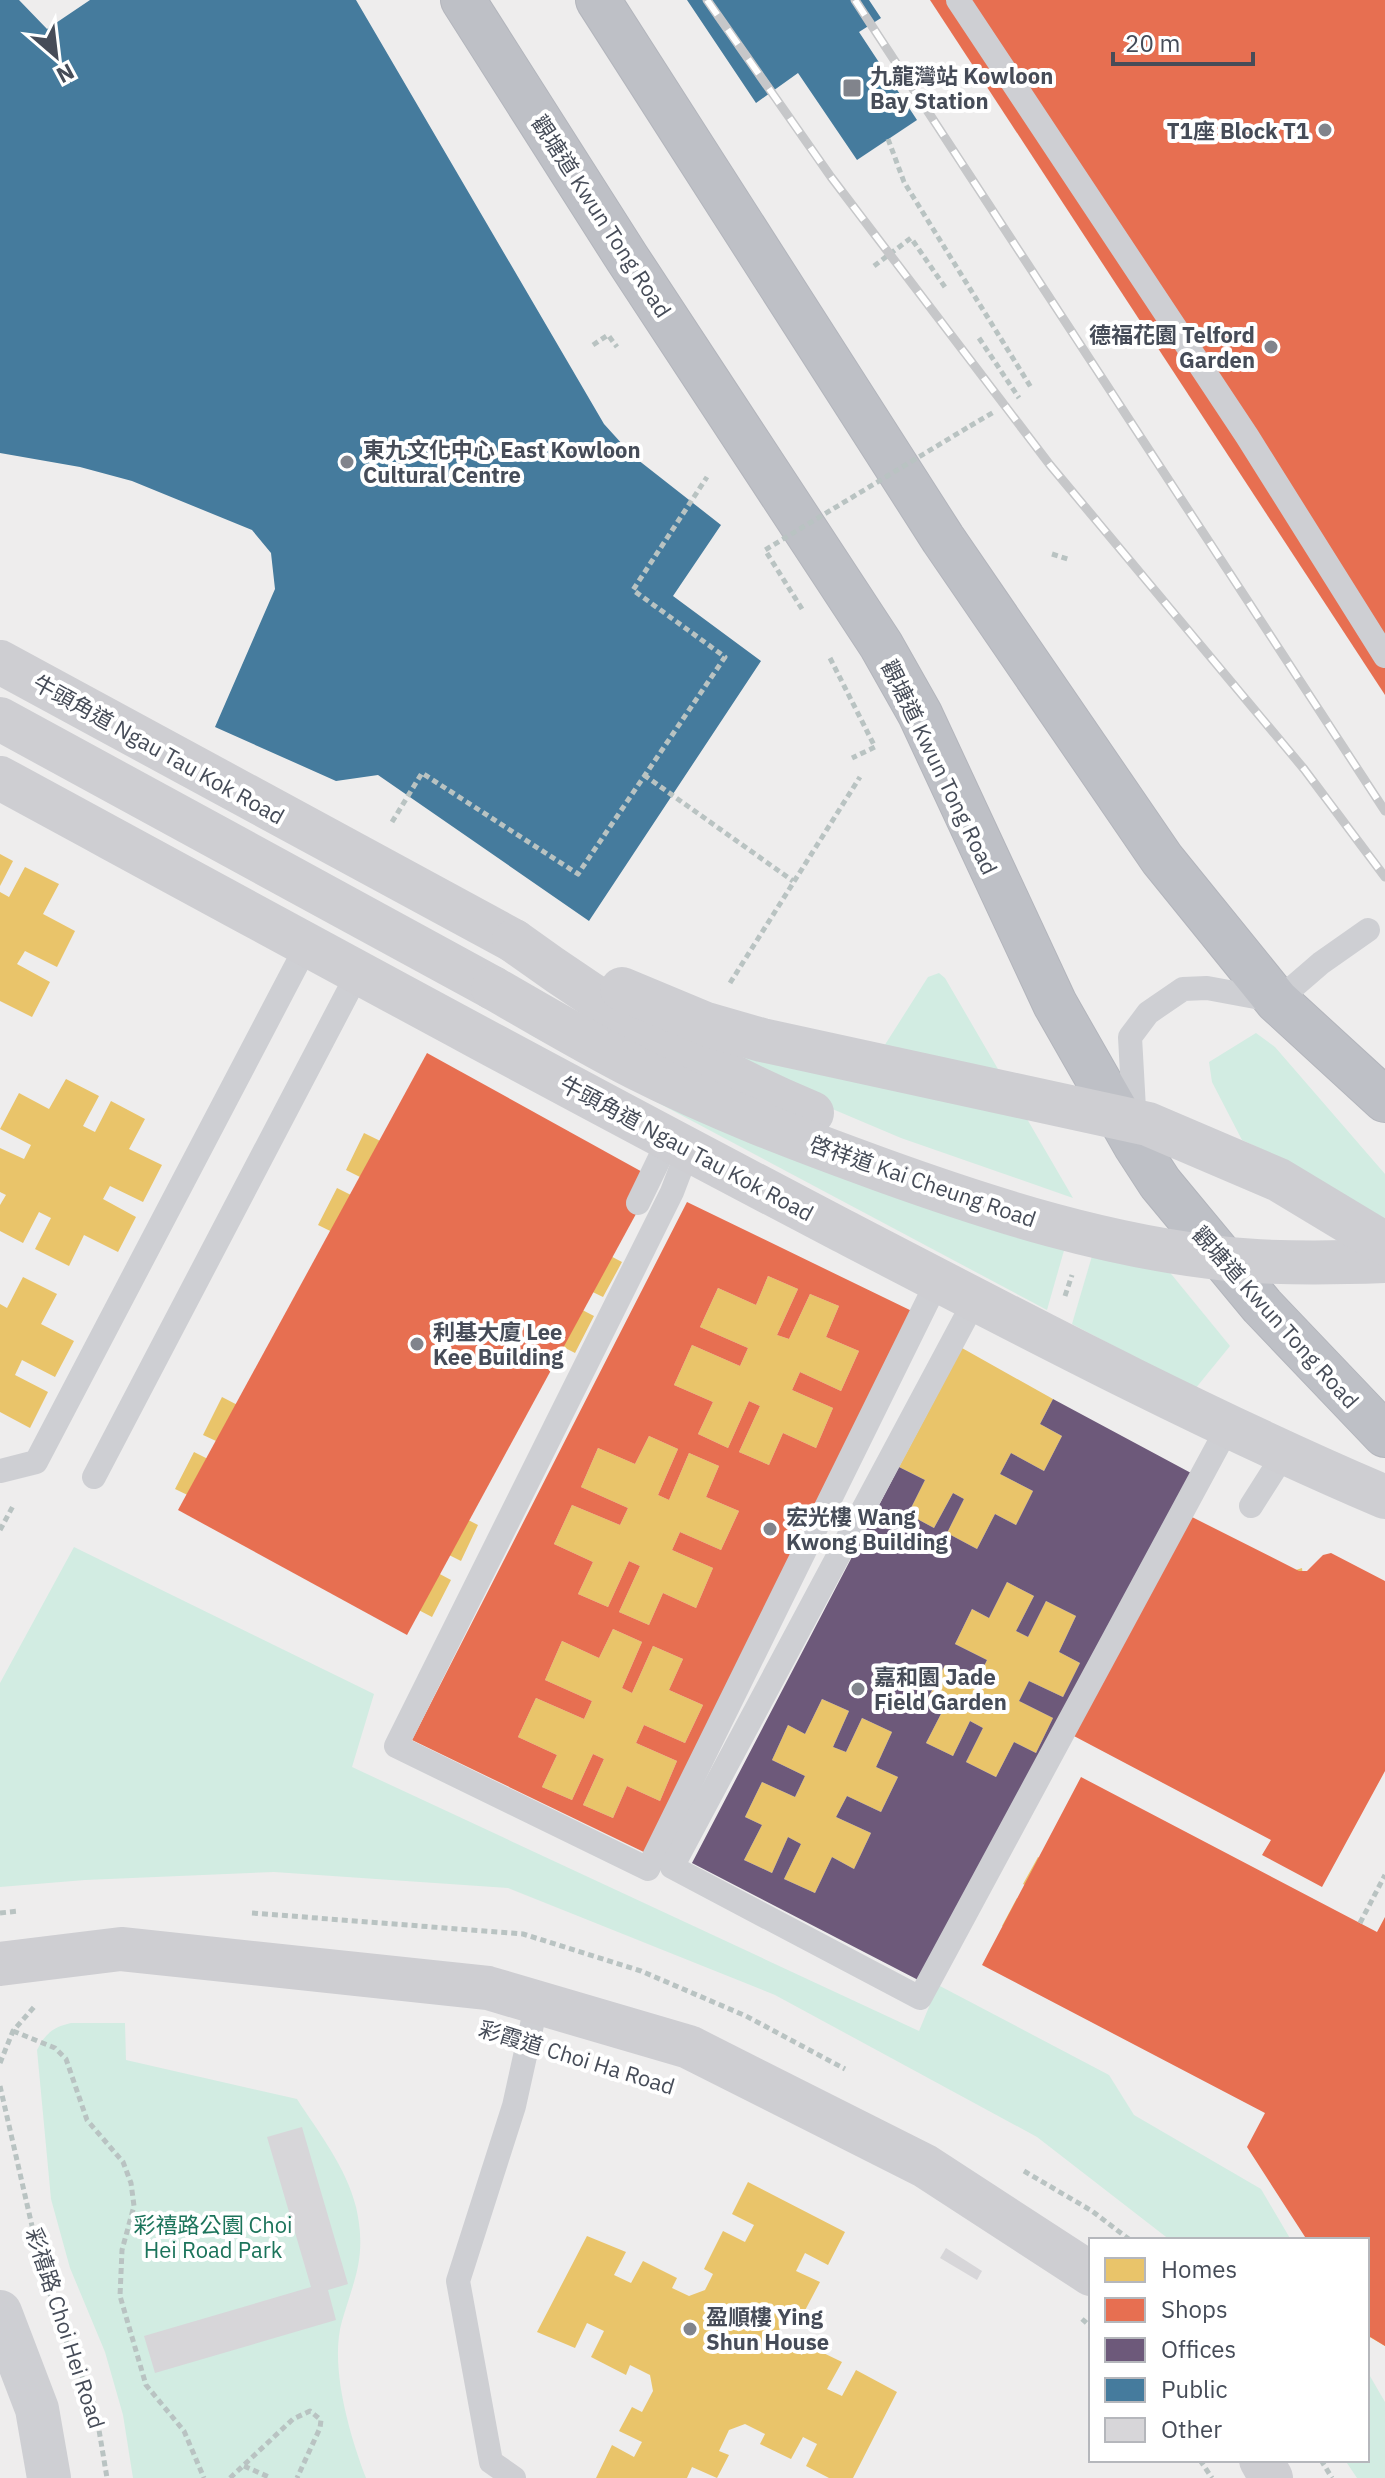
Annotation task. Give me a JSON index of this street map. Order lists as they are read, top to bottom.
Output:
{
  "streets": {
    "highway": ["觀塘道 Kwun Tong Road"],
    "main road": ["牛頭角道 Ngau Tau Kok Road", "啓祥道 Kai Cheung Road", "彩霞道 Choi Ha Road"],
    "path": ["彩禧路 Choi Hei Road"]
  },
  "crossings": [
    ["牛頭角道 Ngau Tau Kok Road", "啓祥道 Kai Cheung Road"]
  ],
  "parks": ["彩禧路公園 Choi Hei Road Park"],
  "places": {
    "transit": ["九龍灣站 Kowloon Bay Station"],
    "other": [
      "T1座 Block T1",
      "德福花園 Telford Garden",
      "東九文化中心 East Kowloon Cultural Centre",
      "利基大廈 Lee Kee Building",
      "宏光樓 Wang Kwong Building",
      "嘉和園 Jade Field Garden",
      "盈順樓 Ying Shun House"
    ]
  },
  "legend": [
    "Homes",
    "Shops",
    "Offices",
    "Public",
    "Other"
  ],
  "scale_bar": "20 m",
  "north": "bottom right"
}
